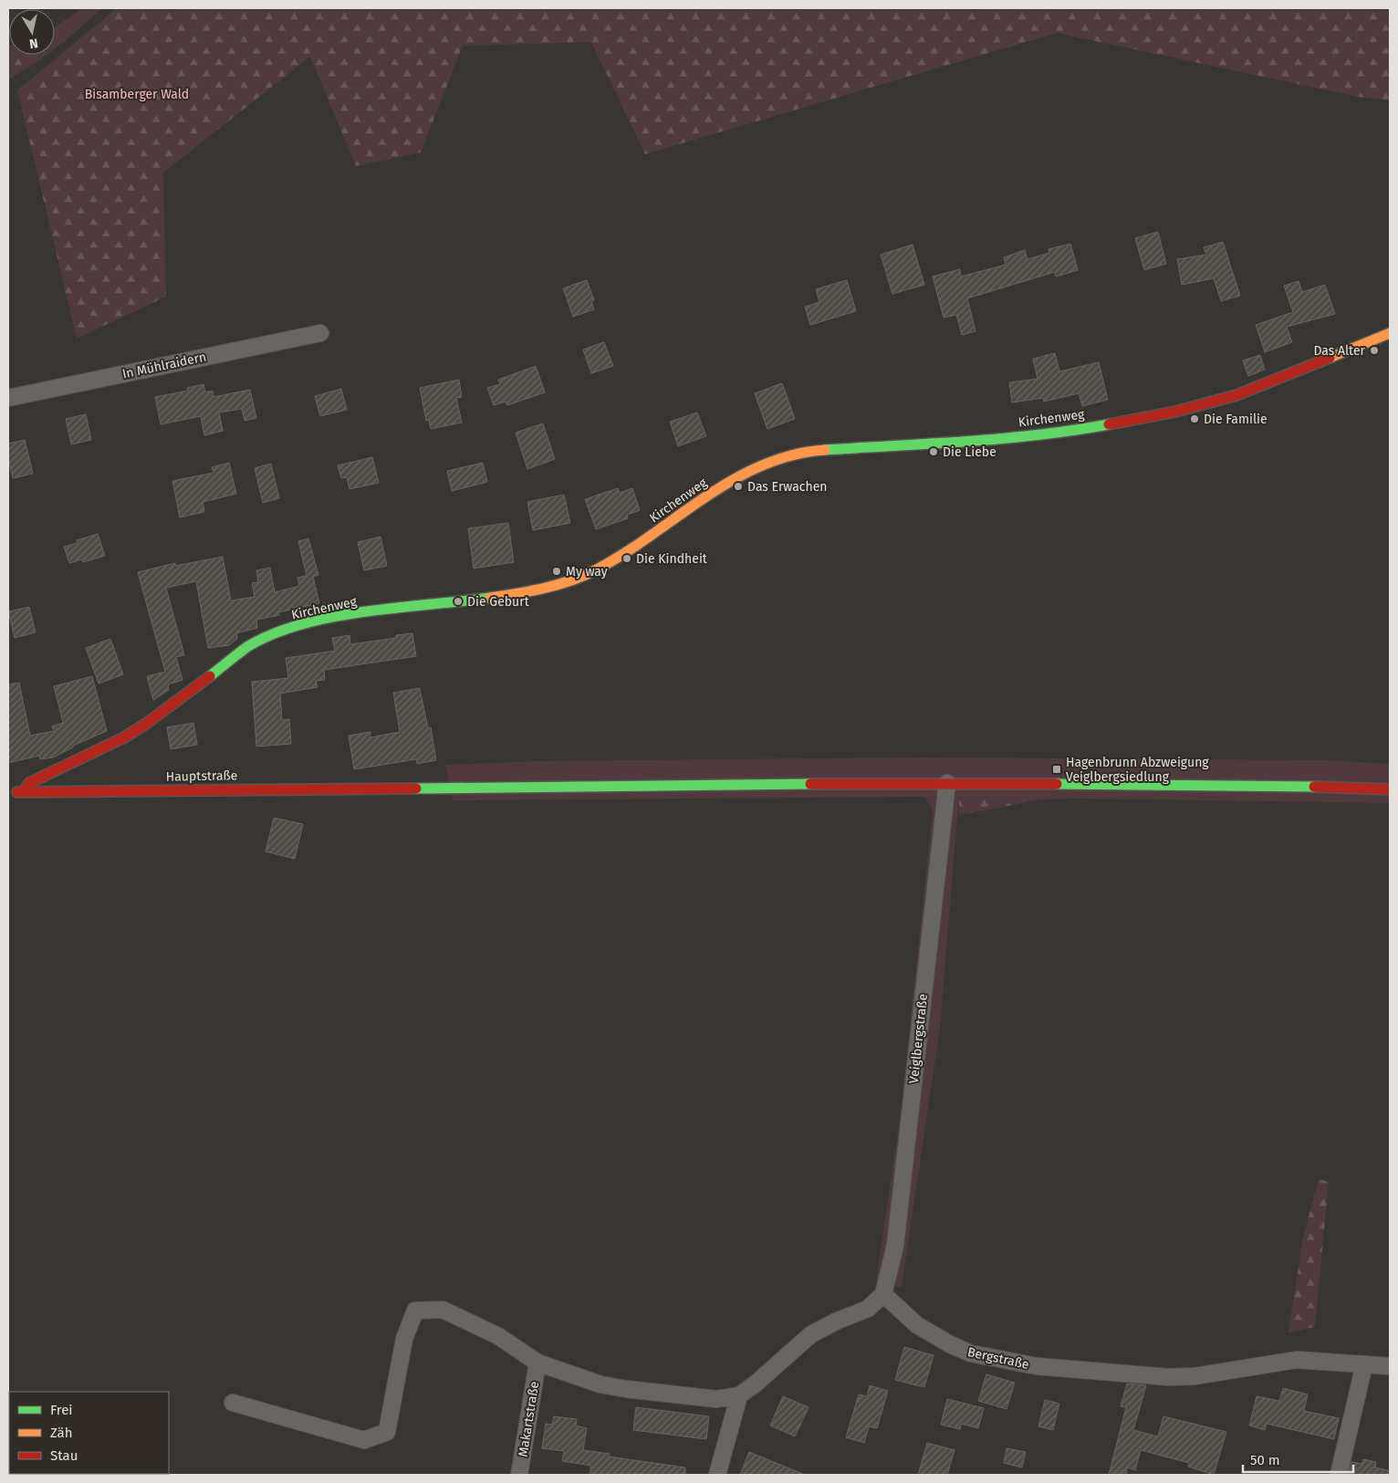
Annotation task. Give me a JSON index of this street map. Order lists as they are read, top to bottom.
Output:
{
  "streets": {
    "street": [
      "In Mühlraidern",
      "Kirchenweg",
      "Hauptstraße",
      "Veiglbergstraße",
      "Bergstraße",
      "Makartstraße"
    ]
  },
  "crossings": [
    ["Kirchenweg", "Hauptstraße"],
    ["Hauptstraße", "Veiglbergstraße"],
    ["Veiglbergstraße", "Bergstraße"]
  ],
  "parks": ["Bisamberger Wald"],
  "places": {
    "other": [
      "Das Alter",
      "Die Familie",
      "Die Liebe",
      "Das Erwachen",
      "Die Kindheit",
      "My way",
      "Die Geburt"
    ],
    "transit": ["Hagenbrunn Abzweigung Veiglbergsiedlung"]
  },
  "legend": ["Frei", "Zäh", "Stau"],
  "scale_bar": "50 m",
  "north": "bottom"
}
